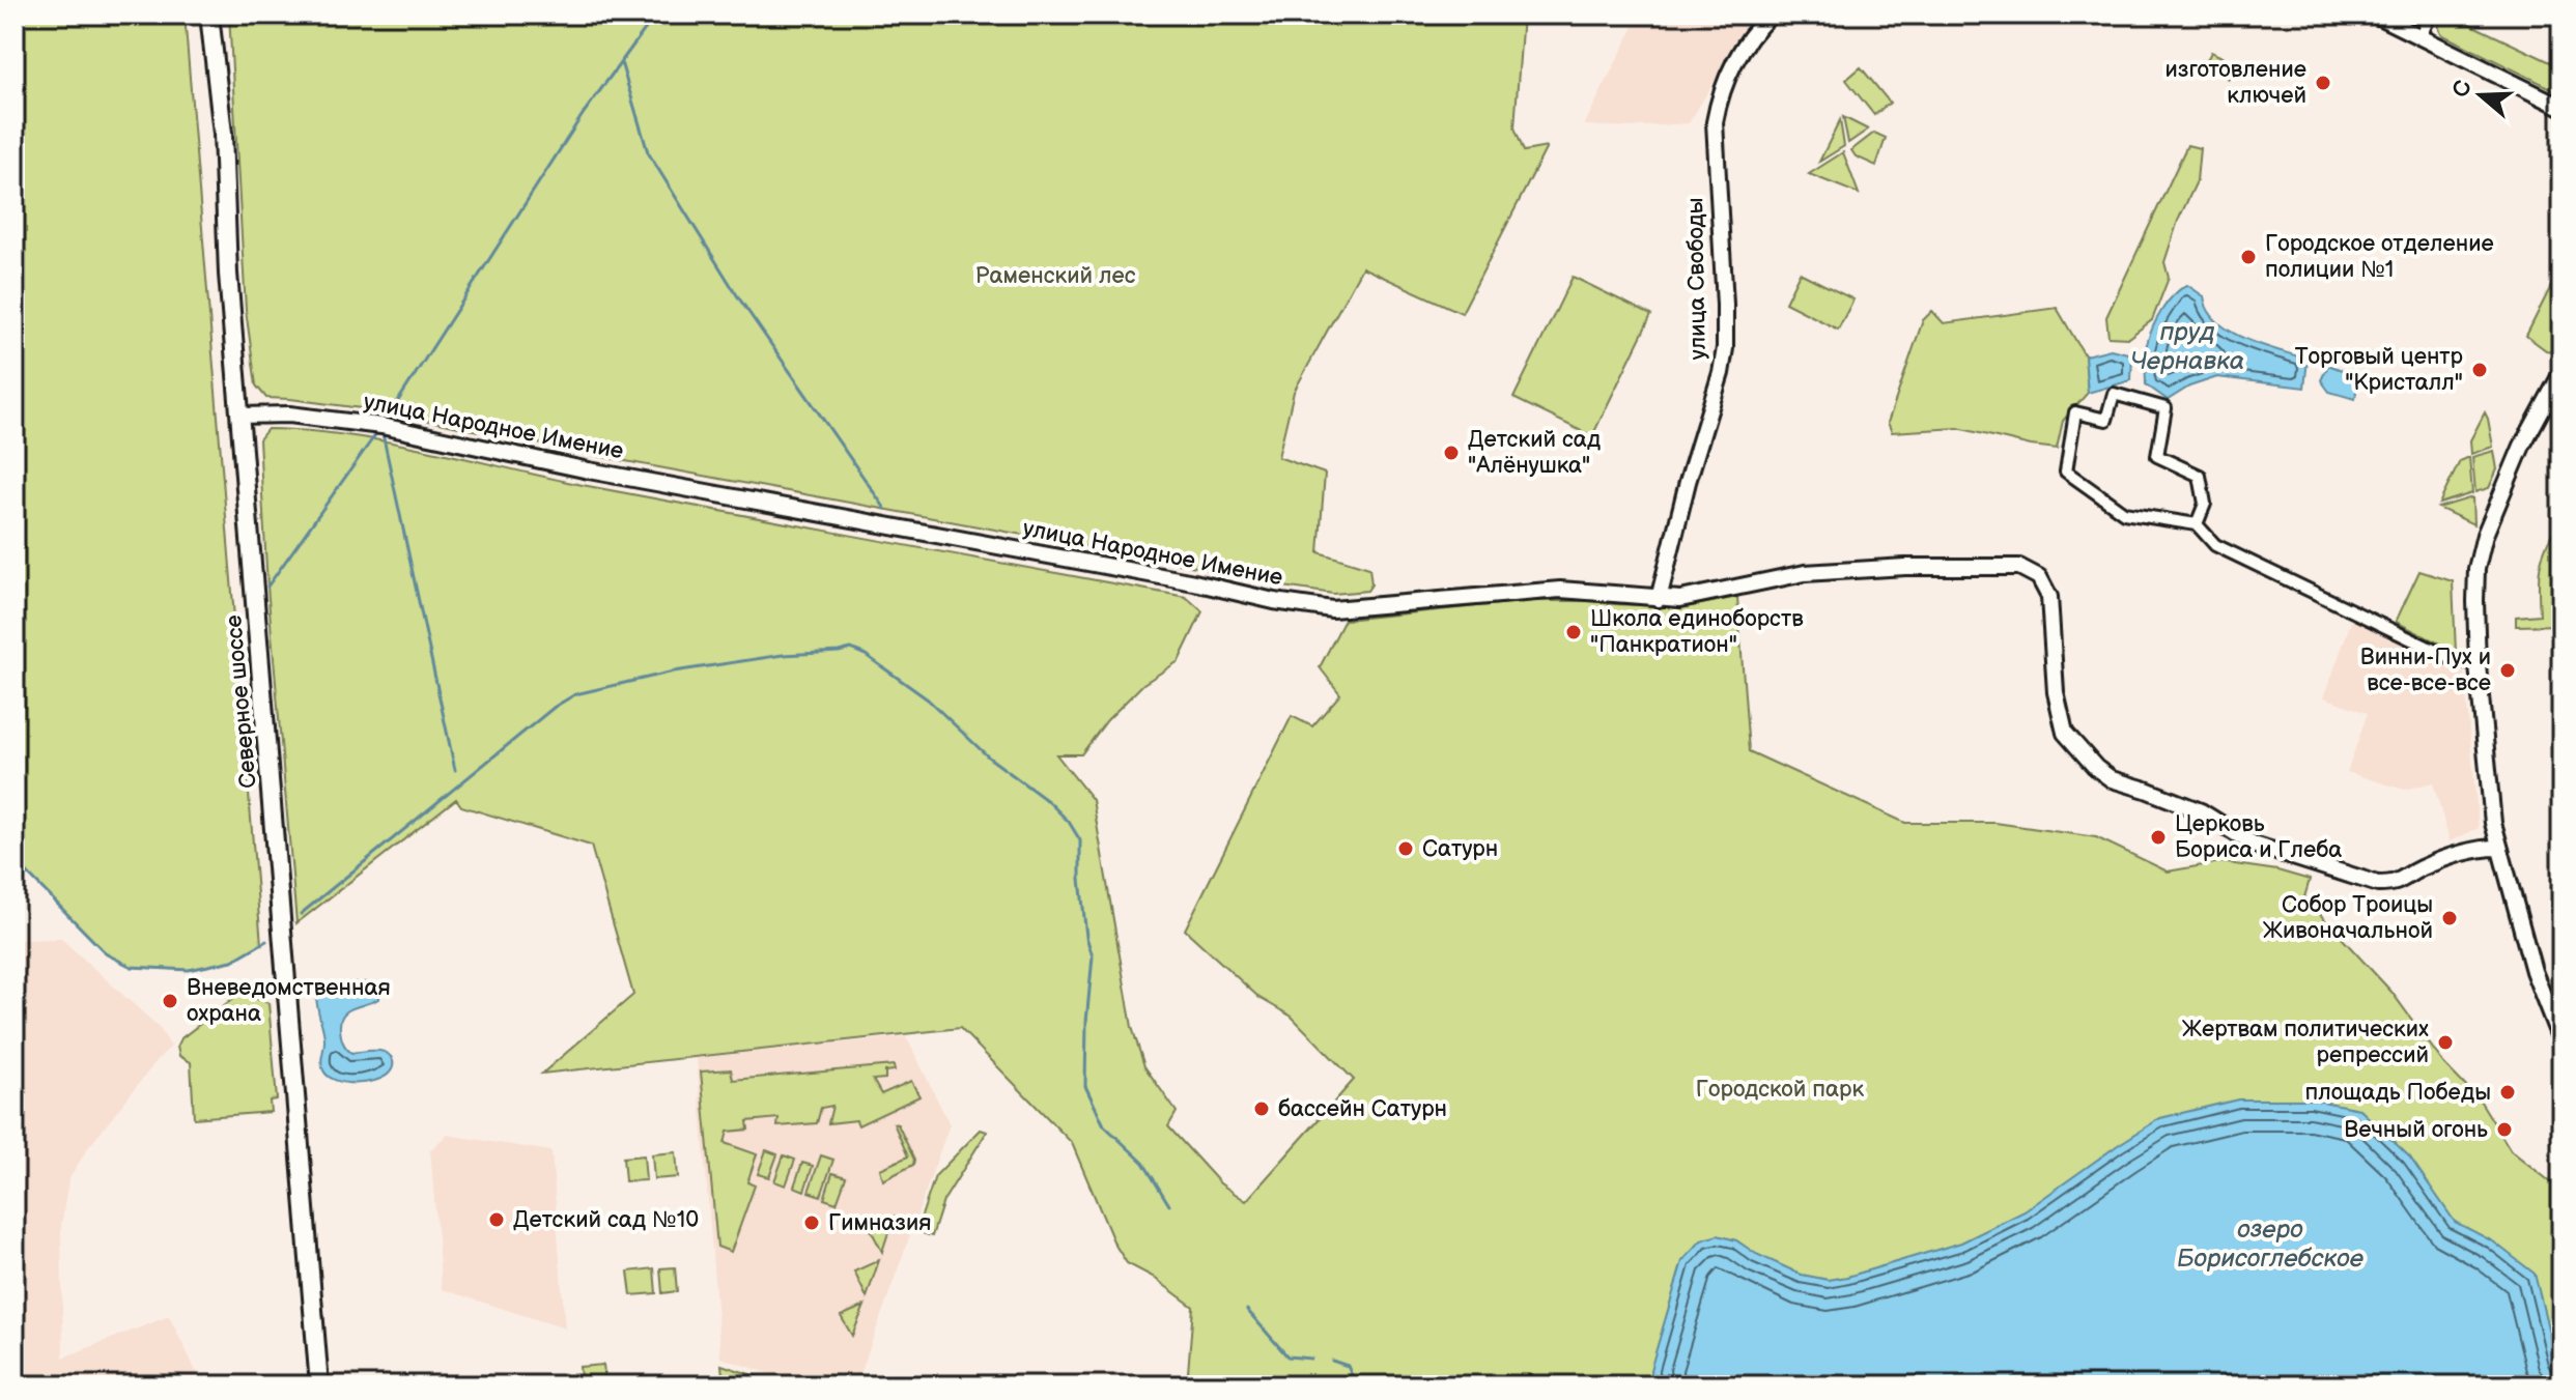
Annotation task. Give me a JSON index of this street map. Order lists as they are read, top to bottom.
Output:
{
  "streets": {
    "main road": ["Северное шоссе"],
    "street": ["улица Свободы", "улица Народное Имение"]
  },
  "crossings": [
    ["улица Свободы", "улица Народное Имение"],
    ["улица Народное Имение", "Северное шоссе"]
  ],
  "water": ["пруд Чернавка", "озеро Борисоглебское"],
  "parks": ["Раменский лес", "Городской парк"],
  "places": [
    "изготовление ключей",
    "Городское отделение полиции №1",
    "Торговый центр \"Кристалл\"",
    "Детский сад \"Алёнушка\"",
    "Школа единоборств \"Панкратион\"",
    "Винни-Пух и все-все-все",
    "Церковь Бориса и Глеба",
    "Сатурн",
    "Собор Троицы Живоначальной",
    "Вневедомственная охрана",
    "Жертвам политических репрессий",
    "площадь Победы",
    "бассейн Сатурн",
    "Вечный огонь",
    "Детский сад №10",
    "Гимназия"
  ],
  "north": "left"
}
